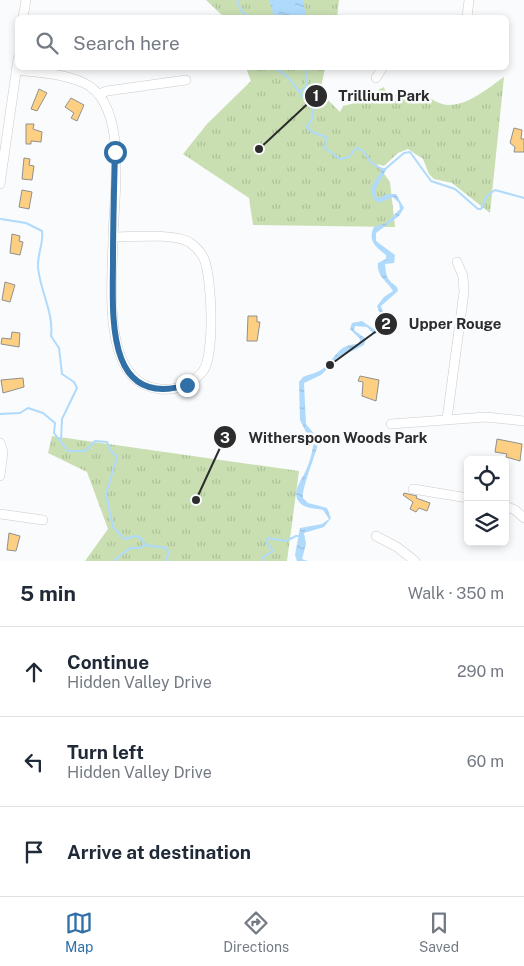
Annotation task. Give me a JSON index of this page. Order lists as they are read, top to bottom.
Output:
{
  "places": ["Trillium Park", "Upper Rouge", "Witherspoon Woods Park"],
  "page": {
    "search": "Search here",
    "heading": ["5 min", "Walk · 350 m"],
    "list": [
      ["Continue", "Hidden Valley Drive", "290 m"],
      ["Turn left", "Hidden Valley Drive", "60 m"],
      "Arrive at destination"
    ],
    "nav": ["Map", "Directions", "Saved"]
  }
}
